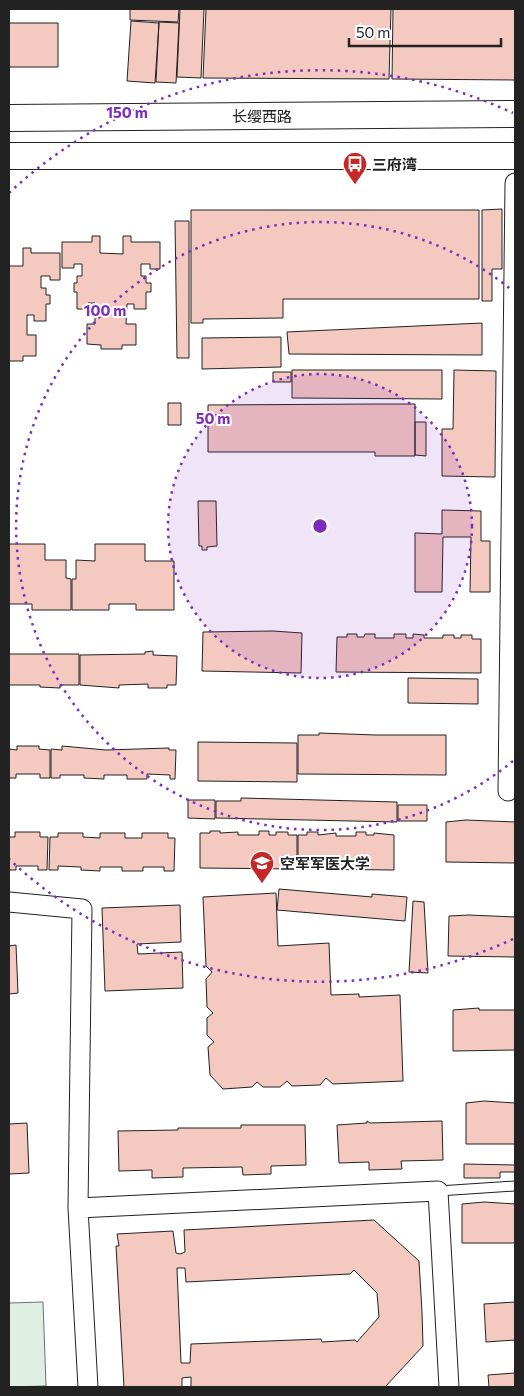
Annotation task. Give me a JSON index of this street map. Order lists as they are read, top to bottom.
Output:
{
  "streets": {
    "main road": ["长缨西路"]
  },
  "places": {
    "bus stop": ["三府湾"],
    "school or university": ["空军军医大学"]
  },
  "scale_bar": "50 m",
  "rings": ["150 m", "100 m", "50 m"]
}
